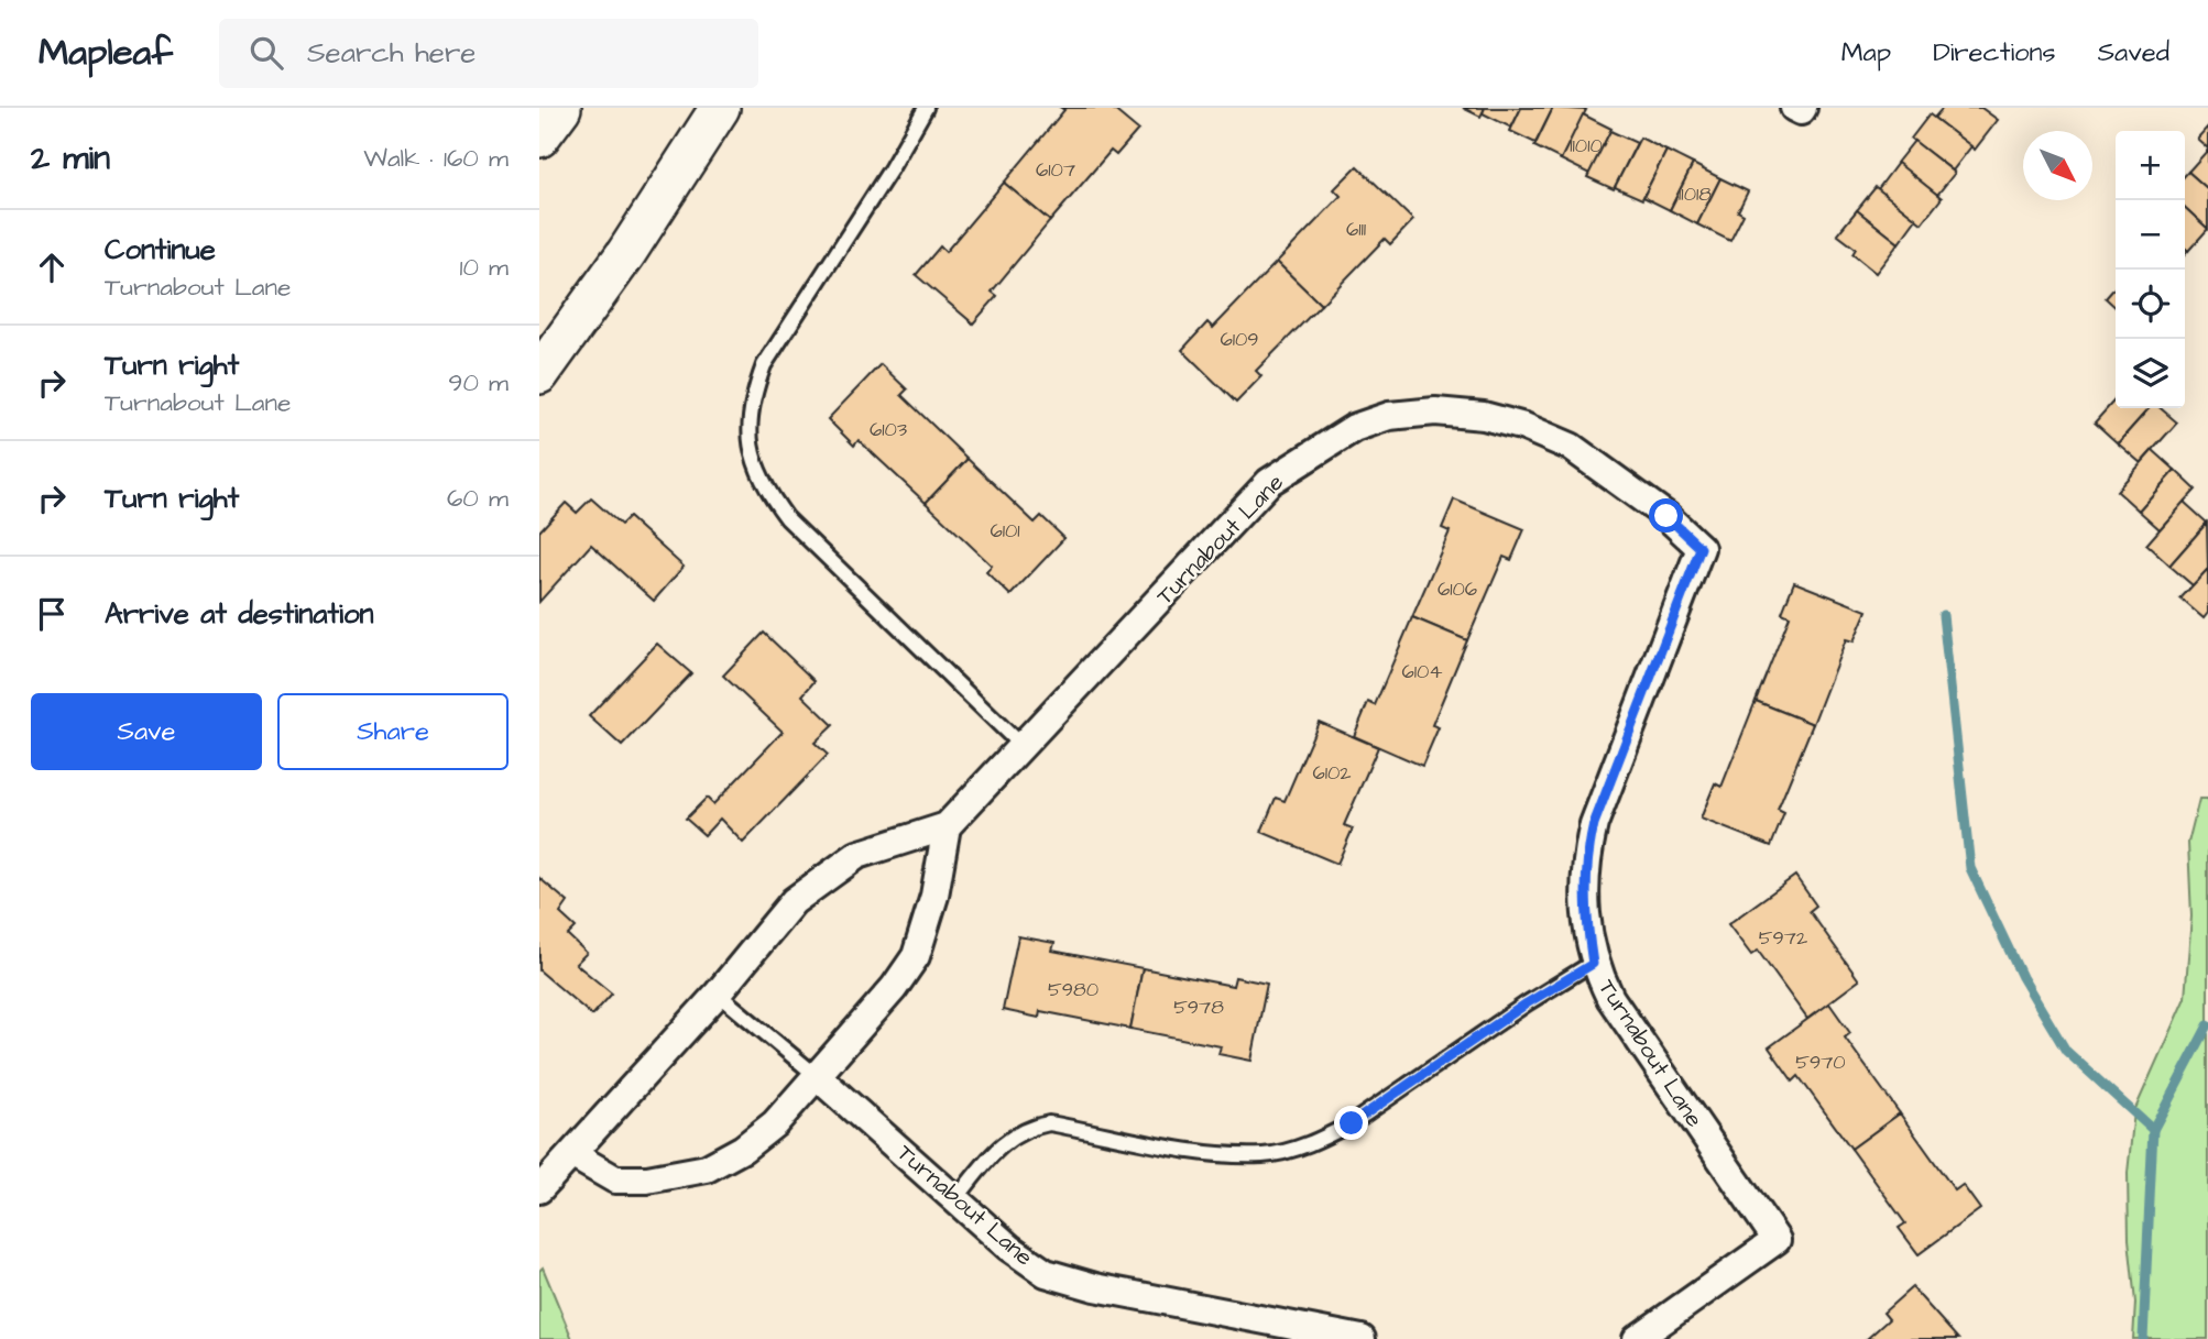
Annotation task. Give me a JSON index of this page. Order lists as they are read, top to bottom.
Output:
{
  "streets": {
    "street": ["Turnabout Lane"]
  },
  "house_numbers": [
    "11010",
    "6107",
    "11018",
    "6111",
    "6109",
    "6103",
    "6101",
    "6106",
    "6104",
    "6102",
    "5972",
    "5980",
    "5978",
    "5970"
  ],
  "north": "bottom right",
  "page": {
    "header": "Mapleaf",
    "search": "Search here",
    "nav": ["Map", "Directions", "Saved"],
    "heading": ["2 min", "Walk · 160 m"],
    "map_buttons": ["+", "−"],
    "list": [
      ["Continue", "Turnabout Lane", "10 m"],
      ["Turn right", "Turnabout Lane", "90 m"],
      ["Turn right", "60 m"],
      "Arrive at destination"
    ],
    "buttons": ["Save", "Share"]
  }
}
